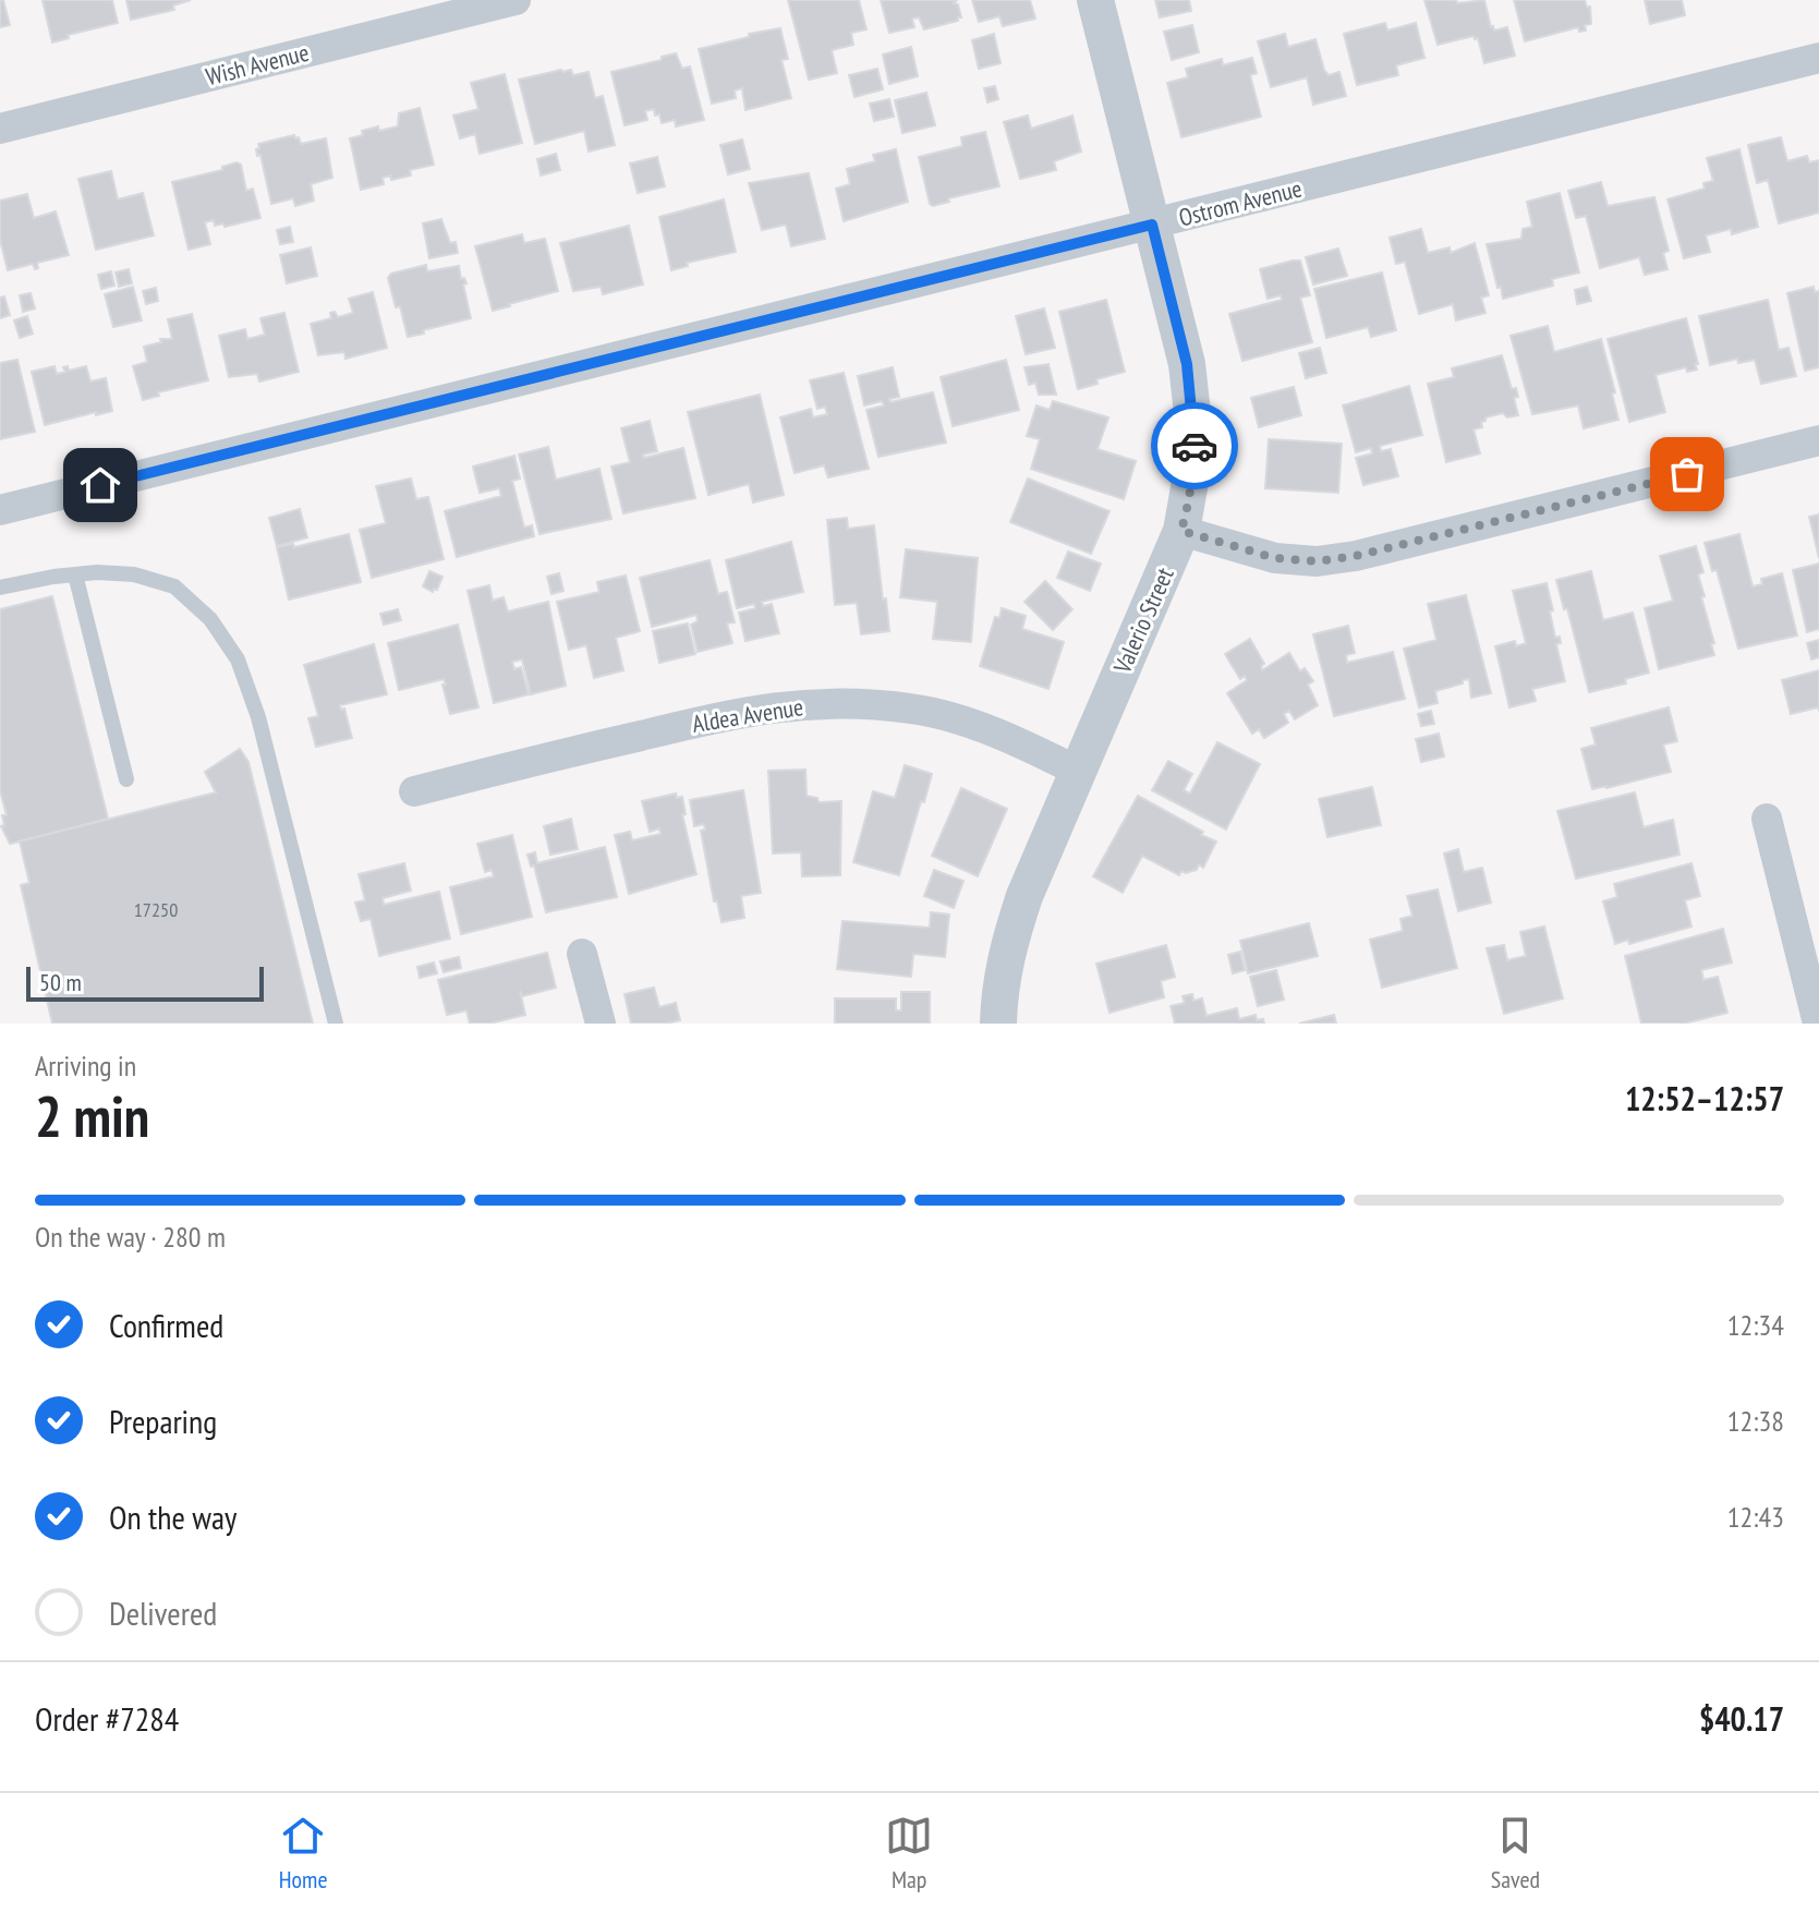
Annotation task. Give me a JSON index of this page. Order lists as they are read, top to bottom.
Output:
{
  "streets": {
    "street": [
      "Wish Avenue",
      "Ostrom Avenue",
      "Valerio Street",
      "Aldea Avenue"
    ]
  },
  "crossings": [
    ["Ostrom Avenue", "Valerio Street"],
    ["Valerio Street", "Aldea Avenue"]
  ],
  "house_numbers": ["17250"],
  "scale_bar": "50 m",
  "page": {
    "scale": "50 m",
    "heading": ["2 min", "Arriving in", "12:52–12:57"],
    "panel": ["Order #7284", "$40.17"],
    "bar": "On the way · 280 m",
    "list": [
      ["Confirmed", "12:34"],
      ["Preparing", "12:38"],
      ["On the way", "12:43"],
      "Delivered"
    ],
    "tabs": ["Home", "Map", "Saved"]
  }
}
